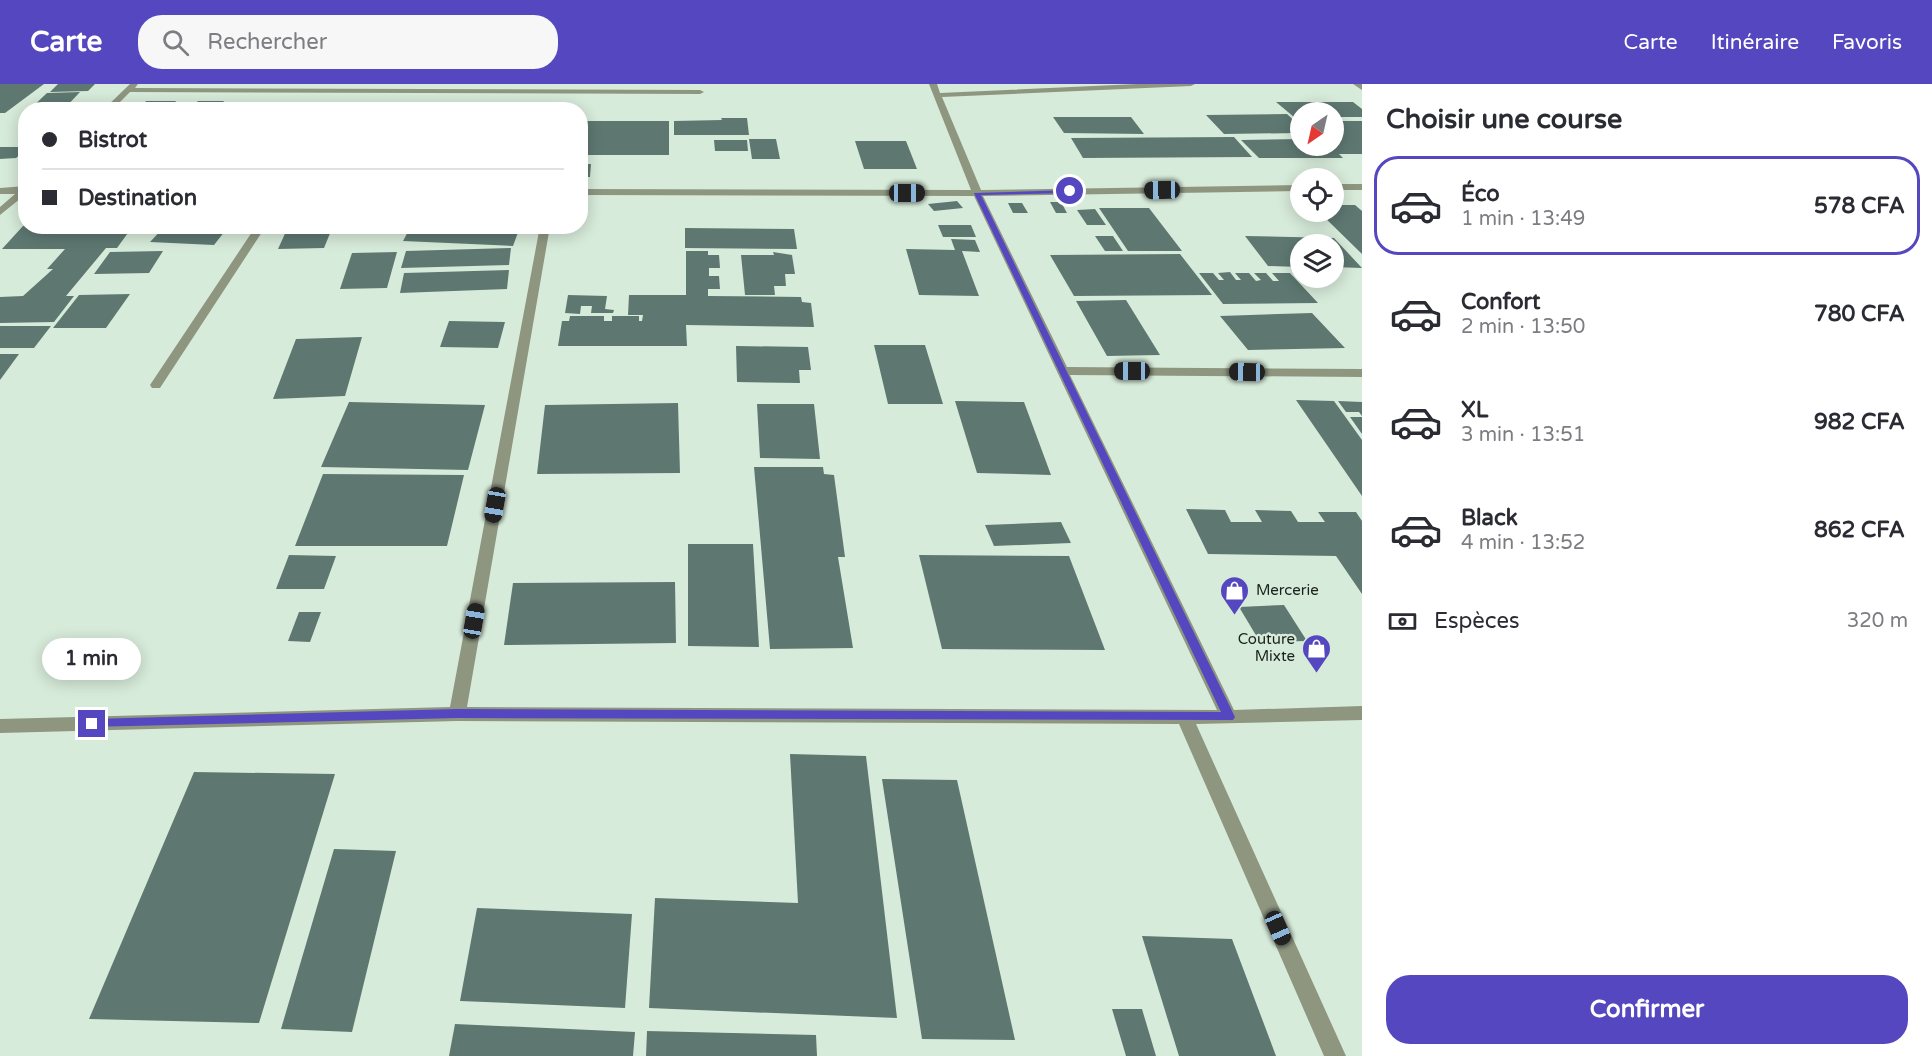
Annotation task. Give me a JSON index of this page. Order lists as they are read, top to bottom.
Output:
{
  "places": {
    "shop": ["Mercerie", "Couture Mixte"]
  },
  "north": "bottom left",
  "page": {
    "header": "Carte",
    "search": "Rechercher",
    "nav": ["Carte", "Itinéraire", "Favoris"],
    "heading": "Choisir une course",
    "banner": ["Bistrot", "Destination"],
    "list": [
      {
        "name": "Éco",
        "note": "1 min · 13:49",
        "value": "578 CFA"
      },
      {
        "name": "Confort",
        "note": "2 min · 13:50",
        "value": "780 CFA"
      },
      {
        "name": "XL",
        "note": "3 min · 13:51",
        "value": "982 CFA"
      },
      {
        "name": "Black",
        "note": "4 min · 13:52",
        "value": "862 CFA"
      }
    ],
    "pay": ["Espèces", "320 m"],
    "bubble": "1 min",
    "buttons": "Confirmer"
  }
}
